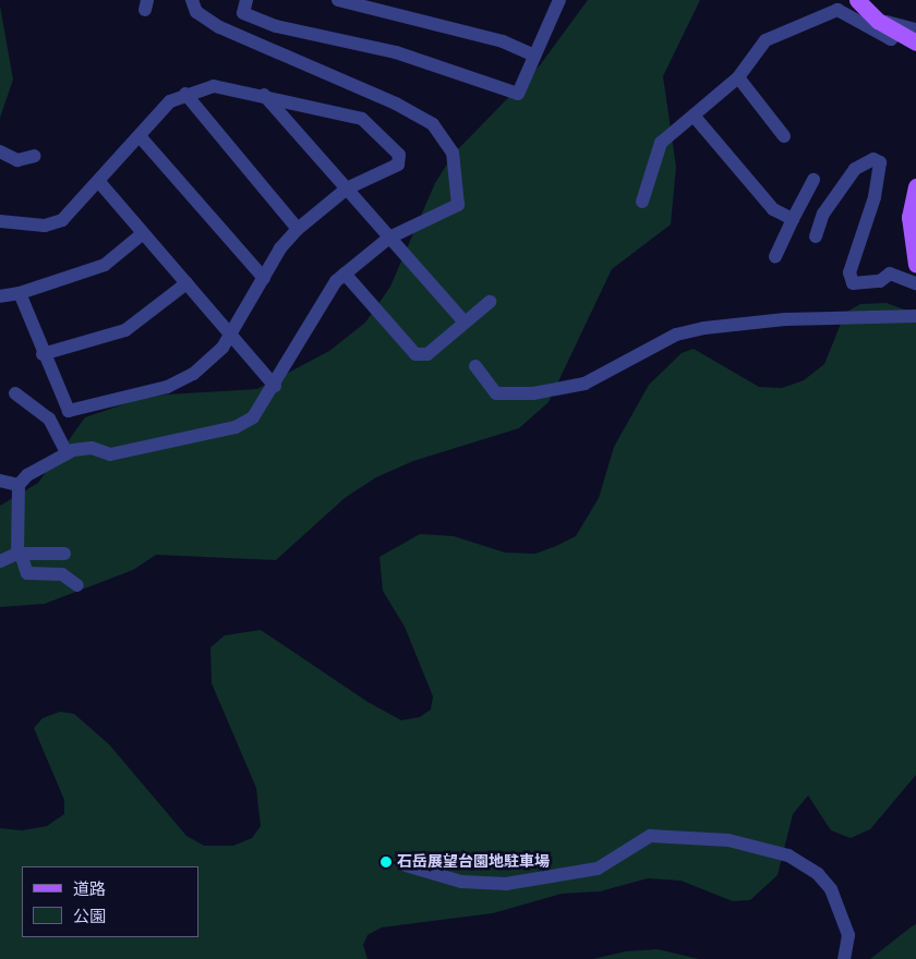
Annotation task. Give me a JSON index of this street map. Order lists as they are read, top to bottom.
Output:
{
  "places": ["石岳展望台園地駐車場"],
  "legend": ["道路", "公園"]
}
